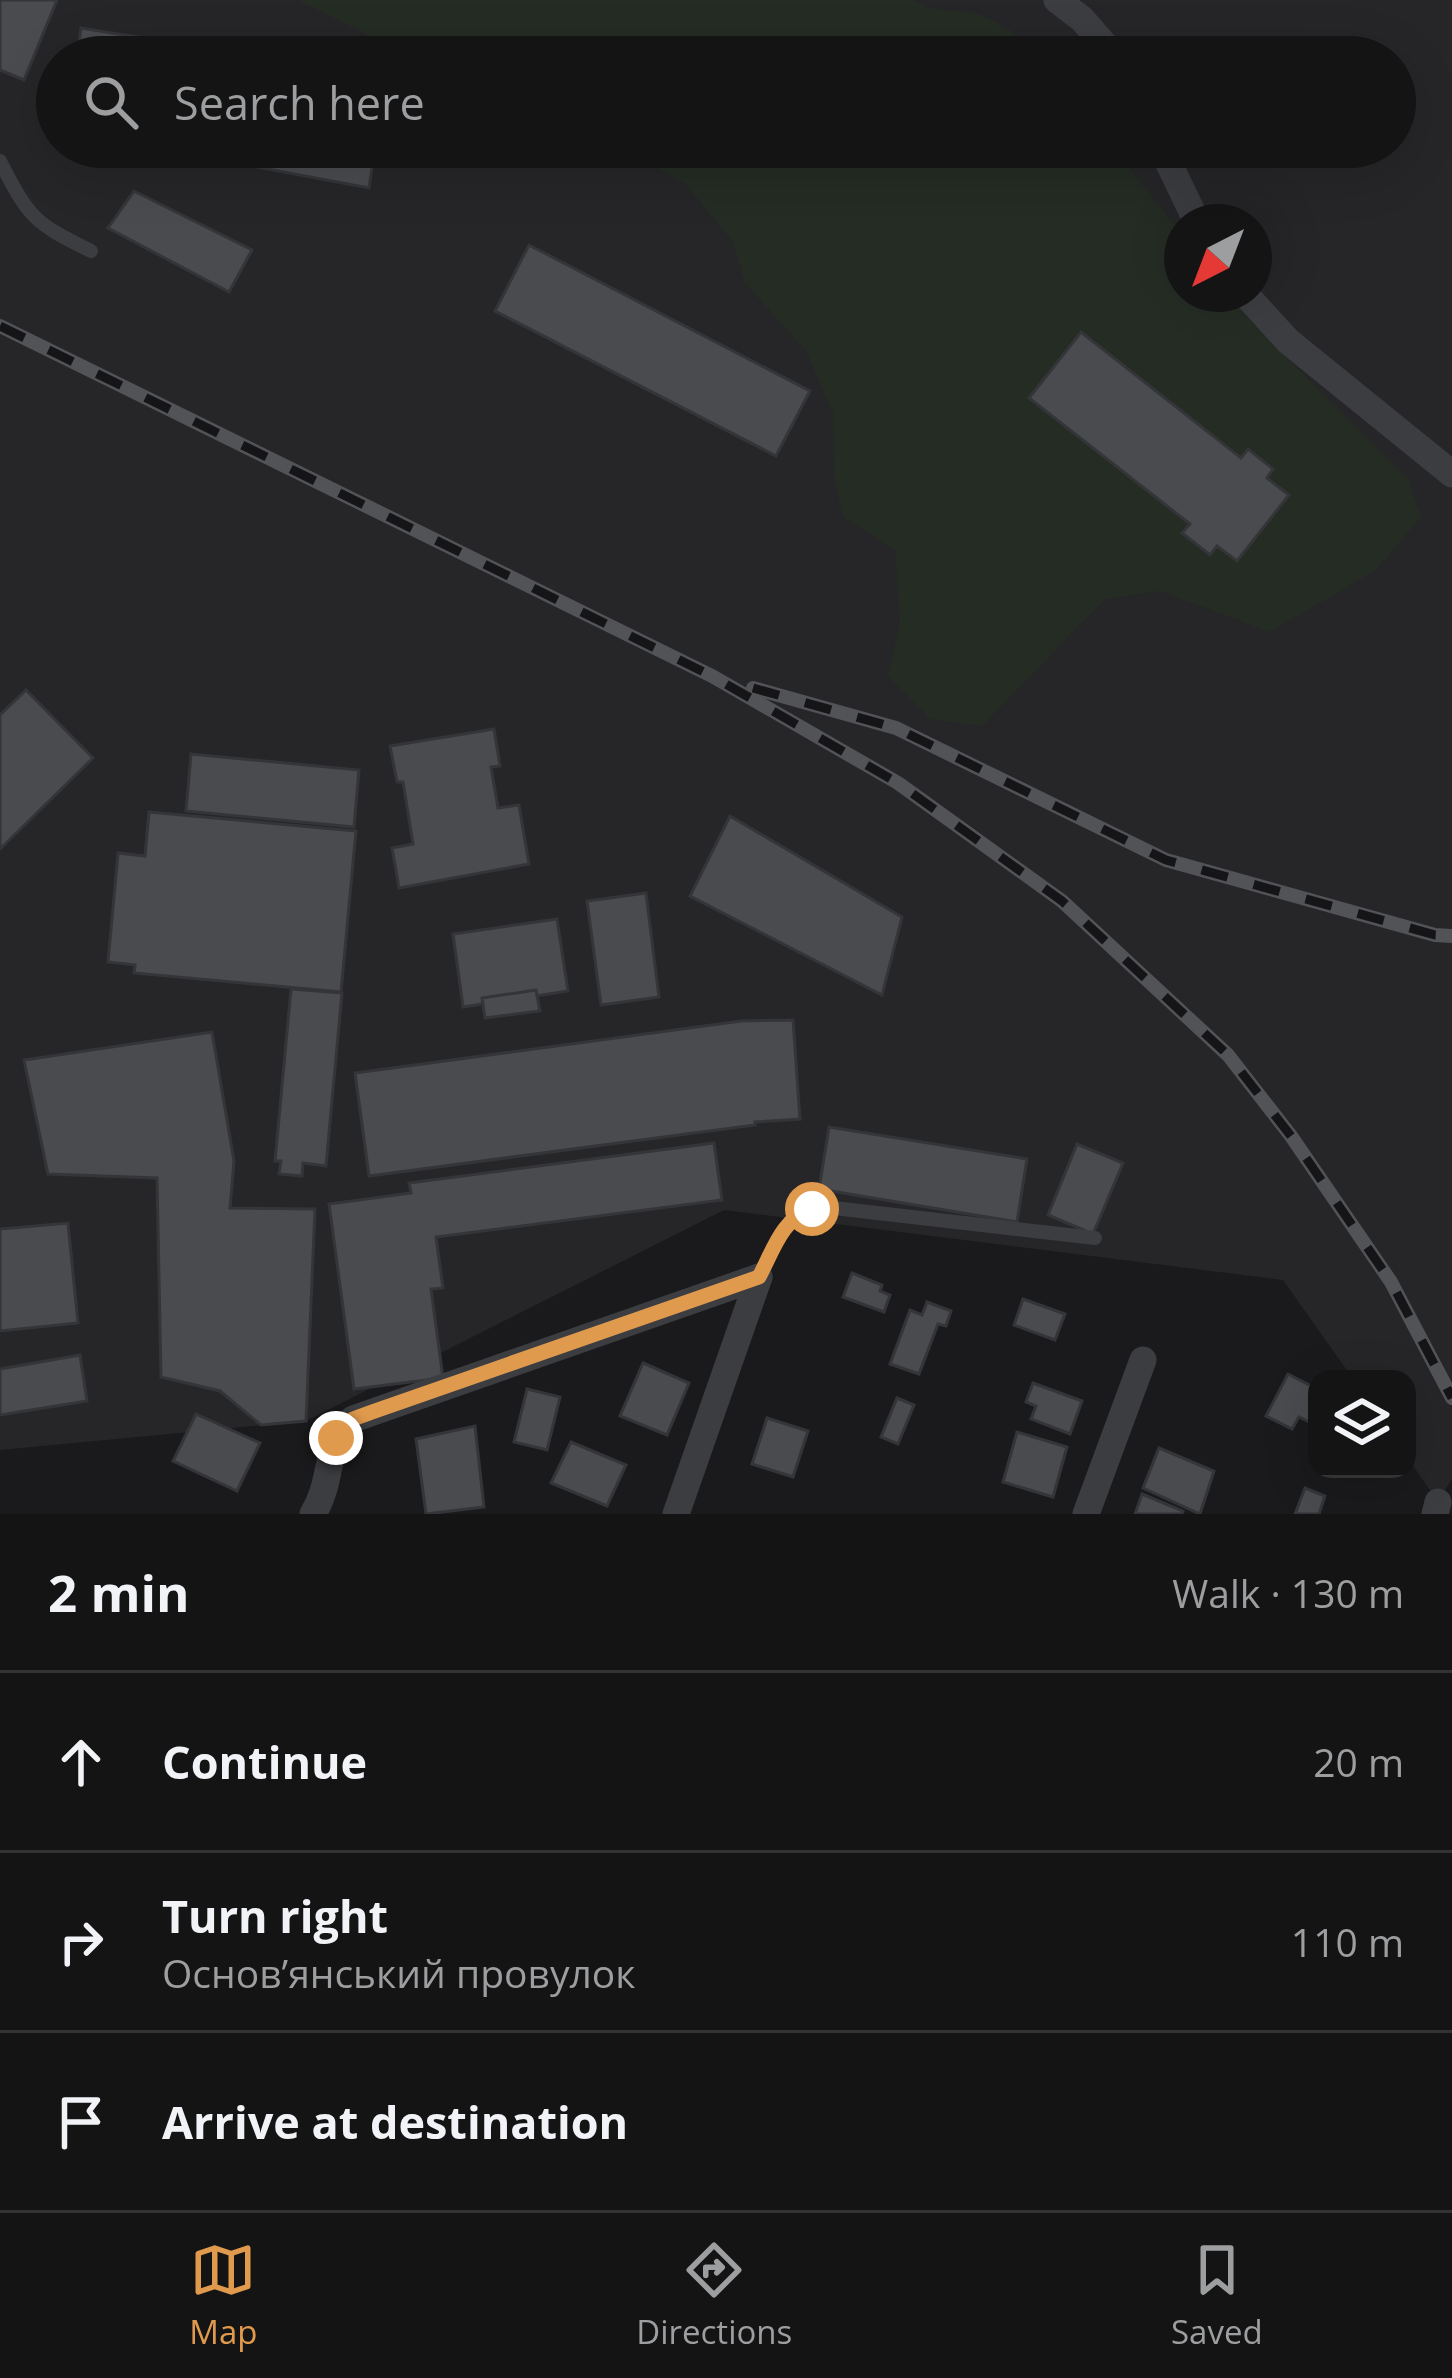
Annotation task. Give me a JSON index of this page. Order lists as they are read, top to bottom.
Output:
{
  "north": "bottom left",
  "page": {
    "search": "Search here",
    "heading": ["2 min", "Walk · 130 m"],
    "list": [
      ["Continue", "20 m"],
      ["Turn right", "Основ’янський провулок", "110 m"],
      "Arrive at destination"
    ],
    "nav": ["Map", "Directions", "Saved"]
  }
}
